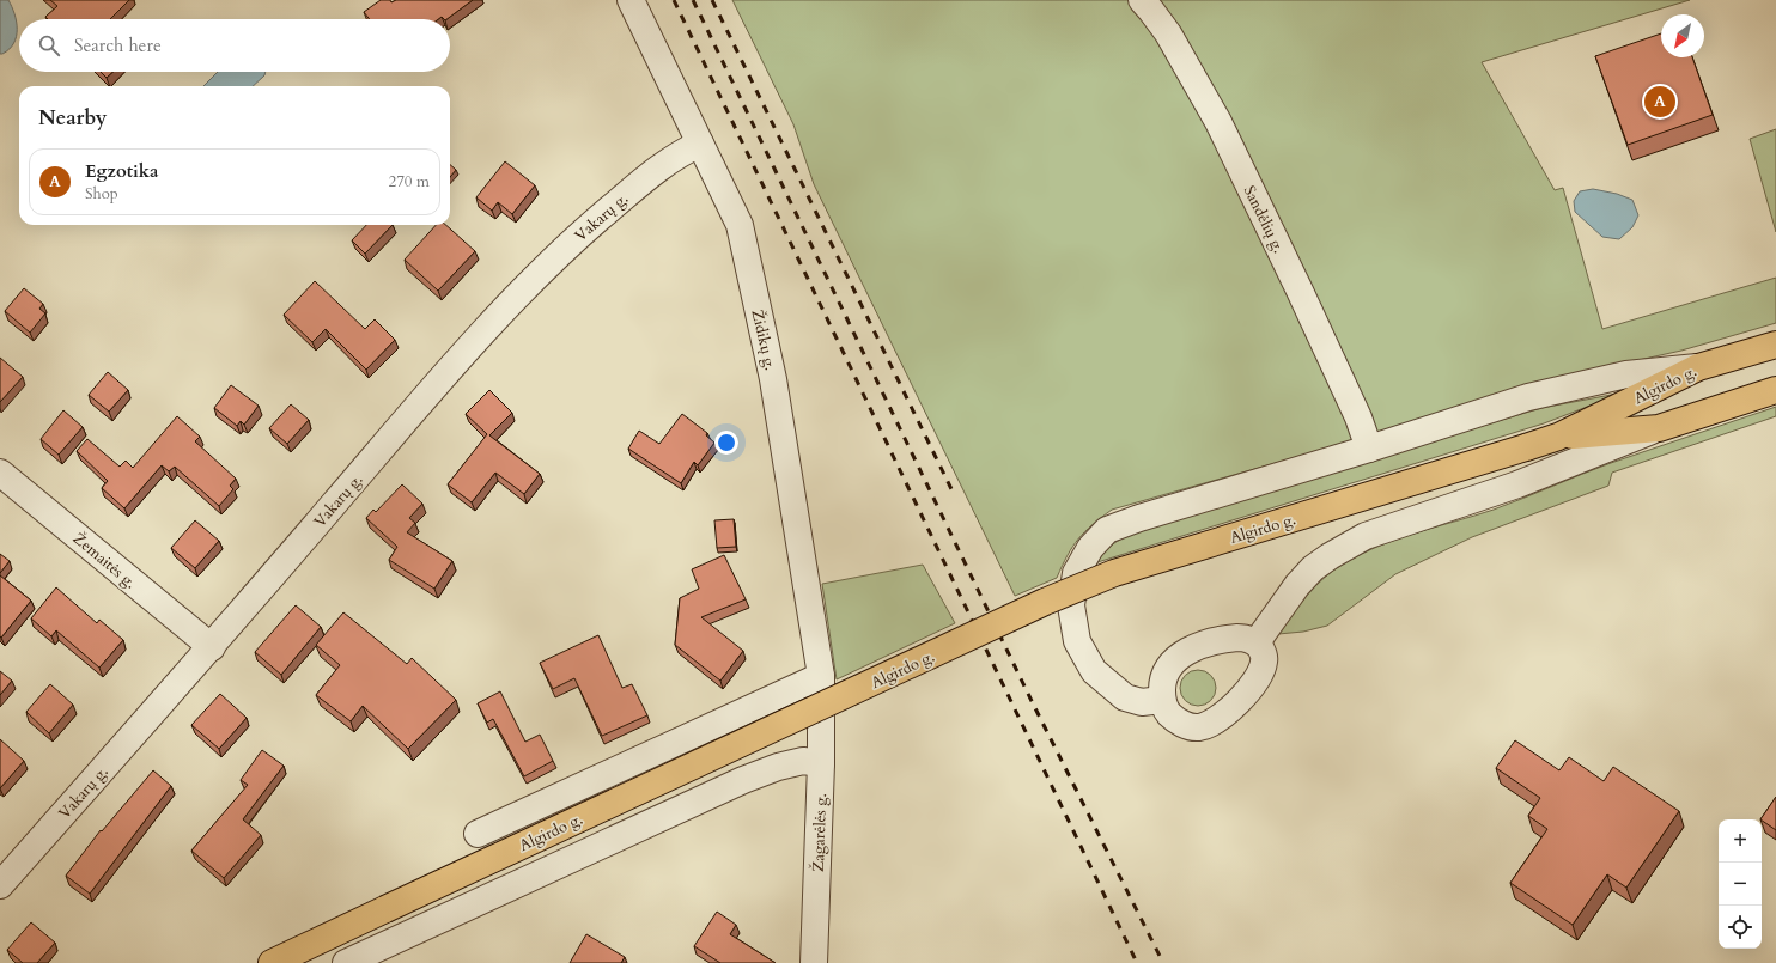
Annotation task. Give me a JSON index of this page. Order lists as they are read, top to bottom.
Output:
{
  "streets": {
    "main road": ["Algirdo g."],
    "street": [
      "Vakarų g.",
      "Sandėlių g.",
      "Židikų g.",
      "Žemaitės g.",
      "Žagarėlės g."
    ]
  },
  "crossings": [
    ["Vakarų g.", "Židikų g."],
    ["Vakarų g.", "Žemaitės g."],
    ["Židikų g.", "Žagarėlės g."]
  ],
  "north": "bottom left",
  "page": {
    "search": "Search here",
    "pins": "A",
    "heading": "Nearby",
    "list": [
      {
        "mark": "A",
        "name": "Egzotika",
        "note": "Shop",
        "value": "270 m"
      }
    ],
    "map_buttons": ["+", "−"]
  }
}
